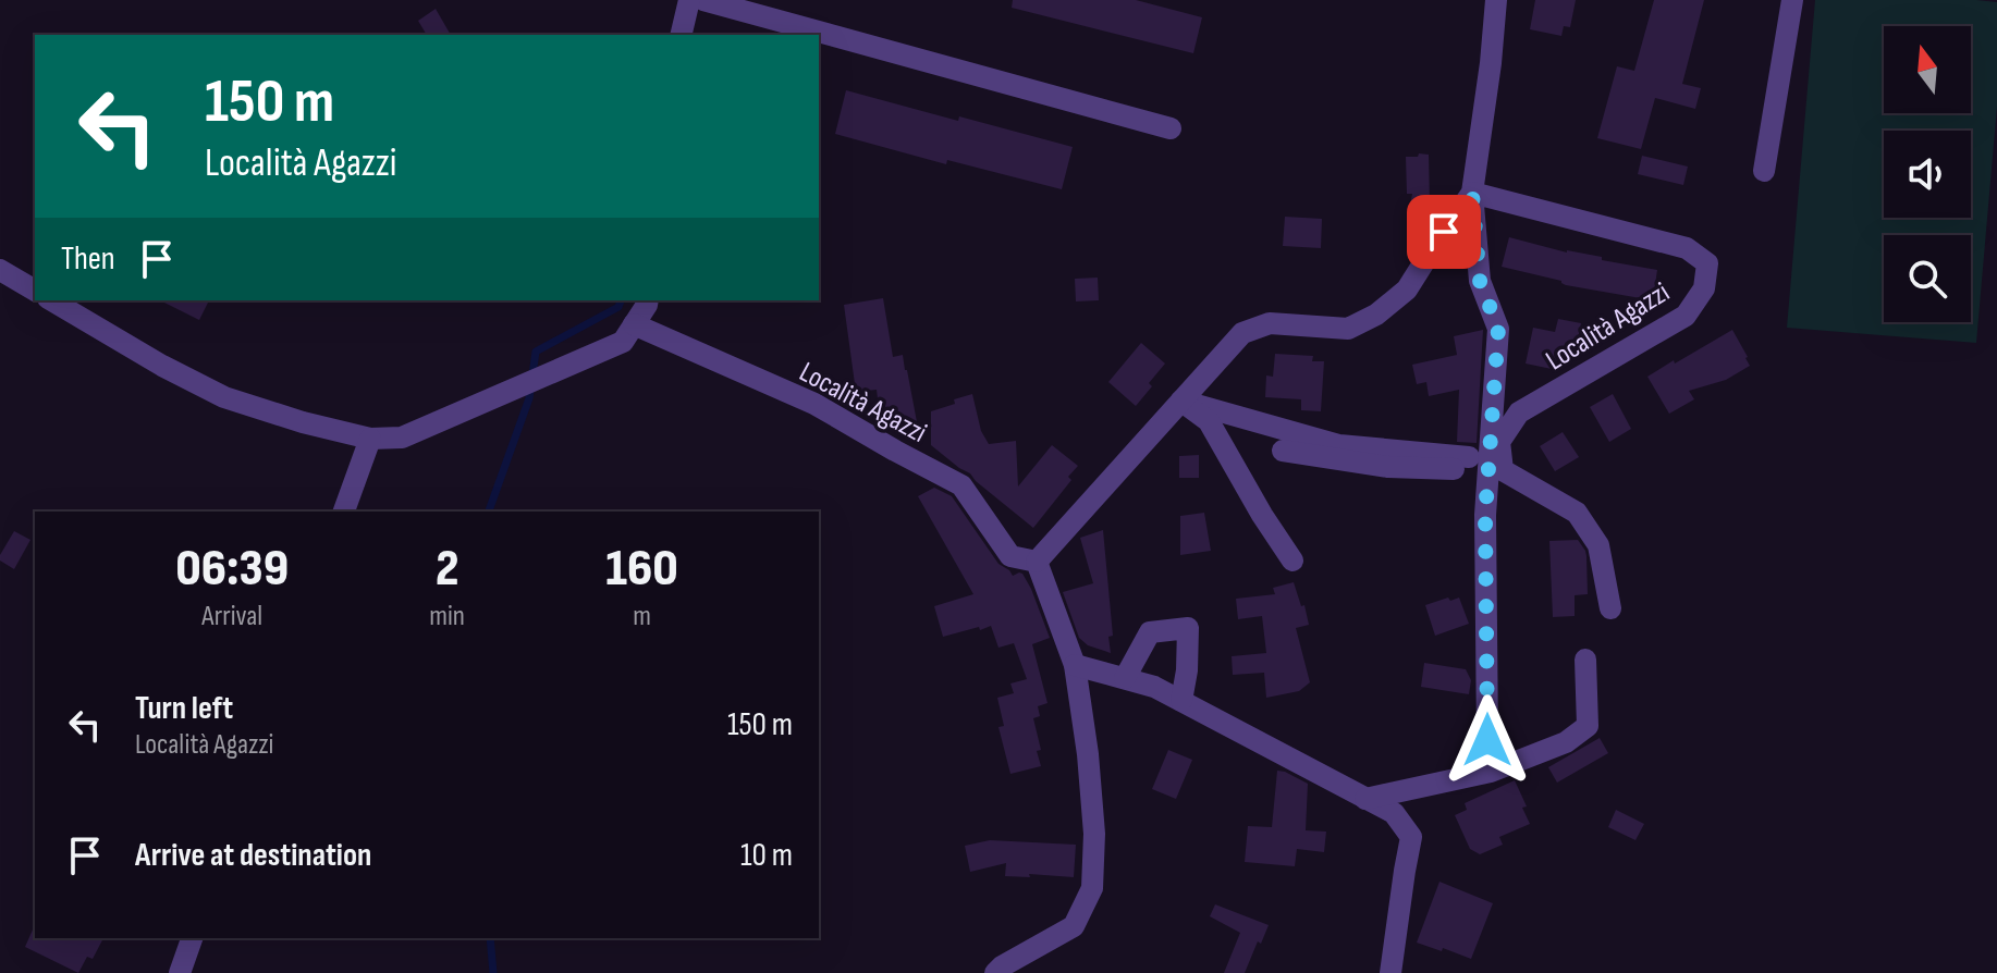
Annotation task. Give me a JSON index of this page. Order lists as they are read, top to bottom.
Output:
{
  "streets": {
    "street": ["Località Agazzi"]
  },
  "north": "top",
  "page": {
    "turn": ["150 m", "Località Agazzi"],
    "then": "Then",
    "eta": [
      "06:39",
      "Arrival",
      "2",
      "min",
      "160",
      "m"
    ],
    "list": [
      {
        "name": "Turn left",
        "note": "Località Agazzi",
        "value": "150 m"
      },
      {
        "name": "Arrive at destination",
        "value": "10 m"
      }
    ]
  }
}
